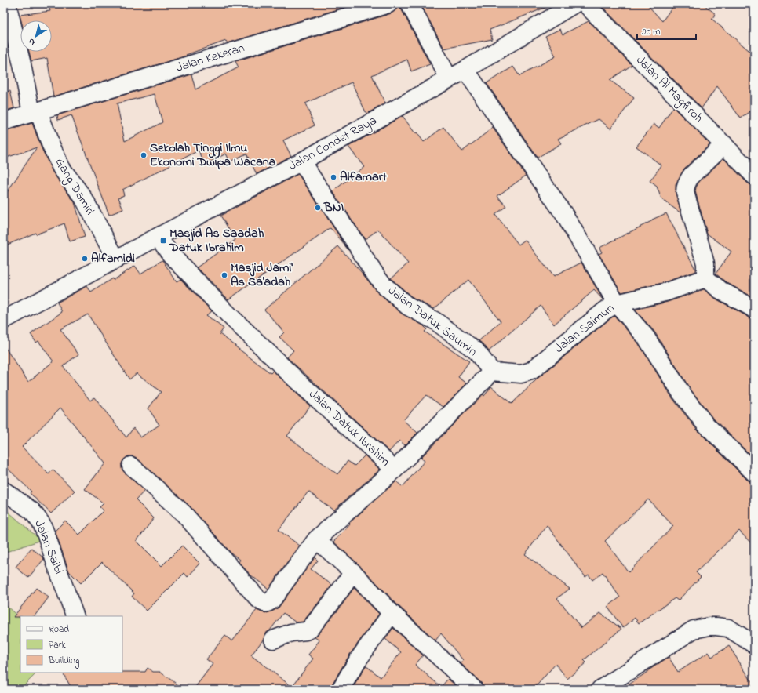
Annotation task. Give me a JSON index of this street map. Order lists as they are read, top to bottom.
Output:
{
  "streets": {
    "street": [
      "Jalan Kekeran",
      "Jalan Al Magfiroh",
      "Jalan Condet Raya",
      "Gang Damiri",
      "Jalan Datuk Saumin",
      "Jalan Saimun",
      "Jalan Datuk Ibrahim",
      "Jalan Saibi"
    ]
  },
  "crossings": [
    ["Jalan Kekeran", "Gang Damiri"],
    ["Jalan Condet Raya", "Gang Damiri"],
    ["Jalan Condet Raya", "Jalan Datuk Saumin"],
    ["Jalan Condet Raya", "Jalan Datuk Ibrahim"],
    ["Jalan Datuk Saumin", "Jalan Saimun"]
  ],
  "places": {
    "other": [
      "Sekolah Tinggi Ilmu Ekonomi Dwipa Wacana",
      "Alfamart",
      "BNI",
      "Alfamidi",
      "Masjid Jami' As Sa'adah"
    ],
    "transit": ["Masjid As Saadah Datuk Ibrahim"]
  },
  "legend": ["Road", "Park", "Building"],
  "scale_bar": "20 m",
  "north": "bottom left"
}
